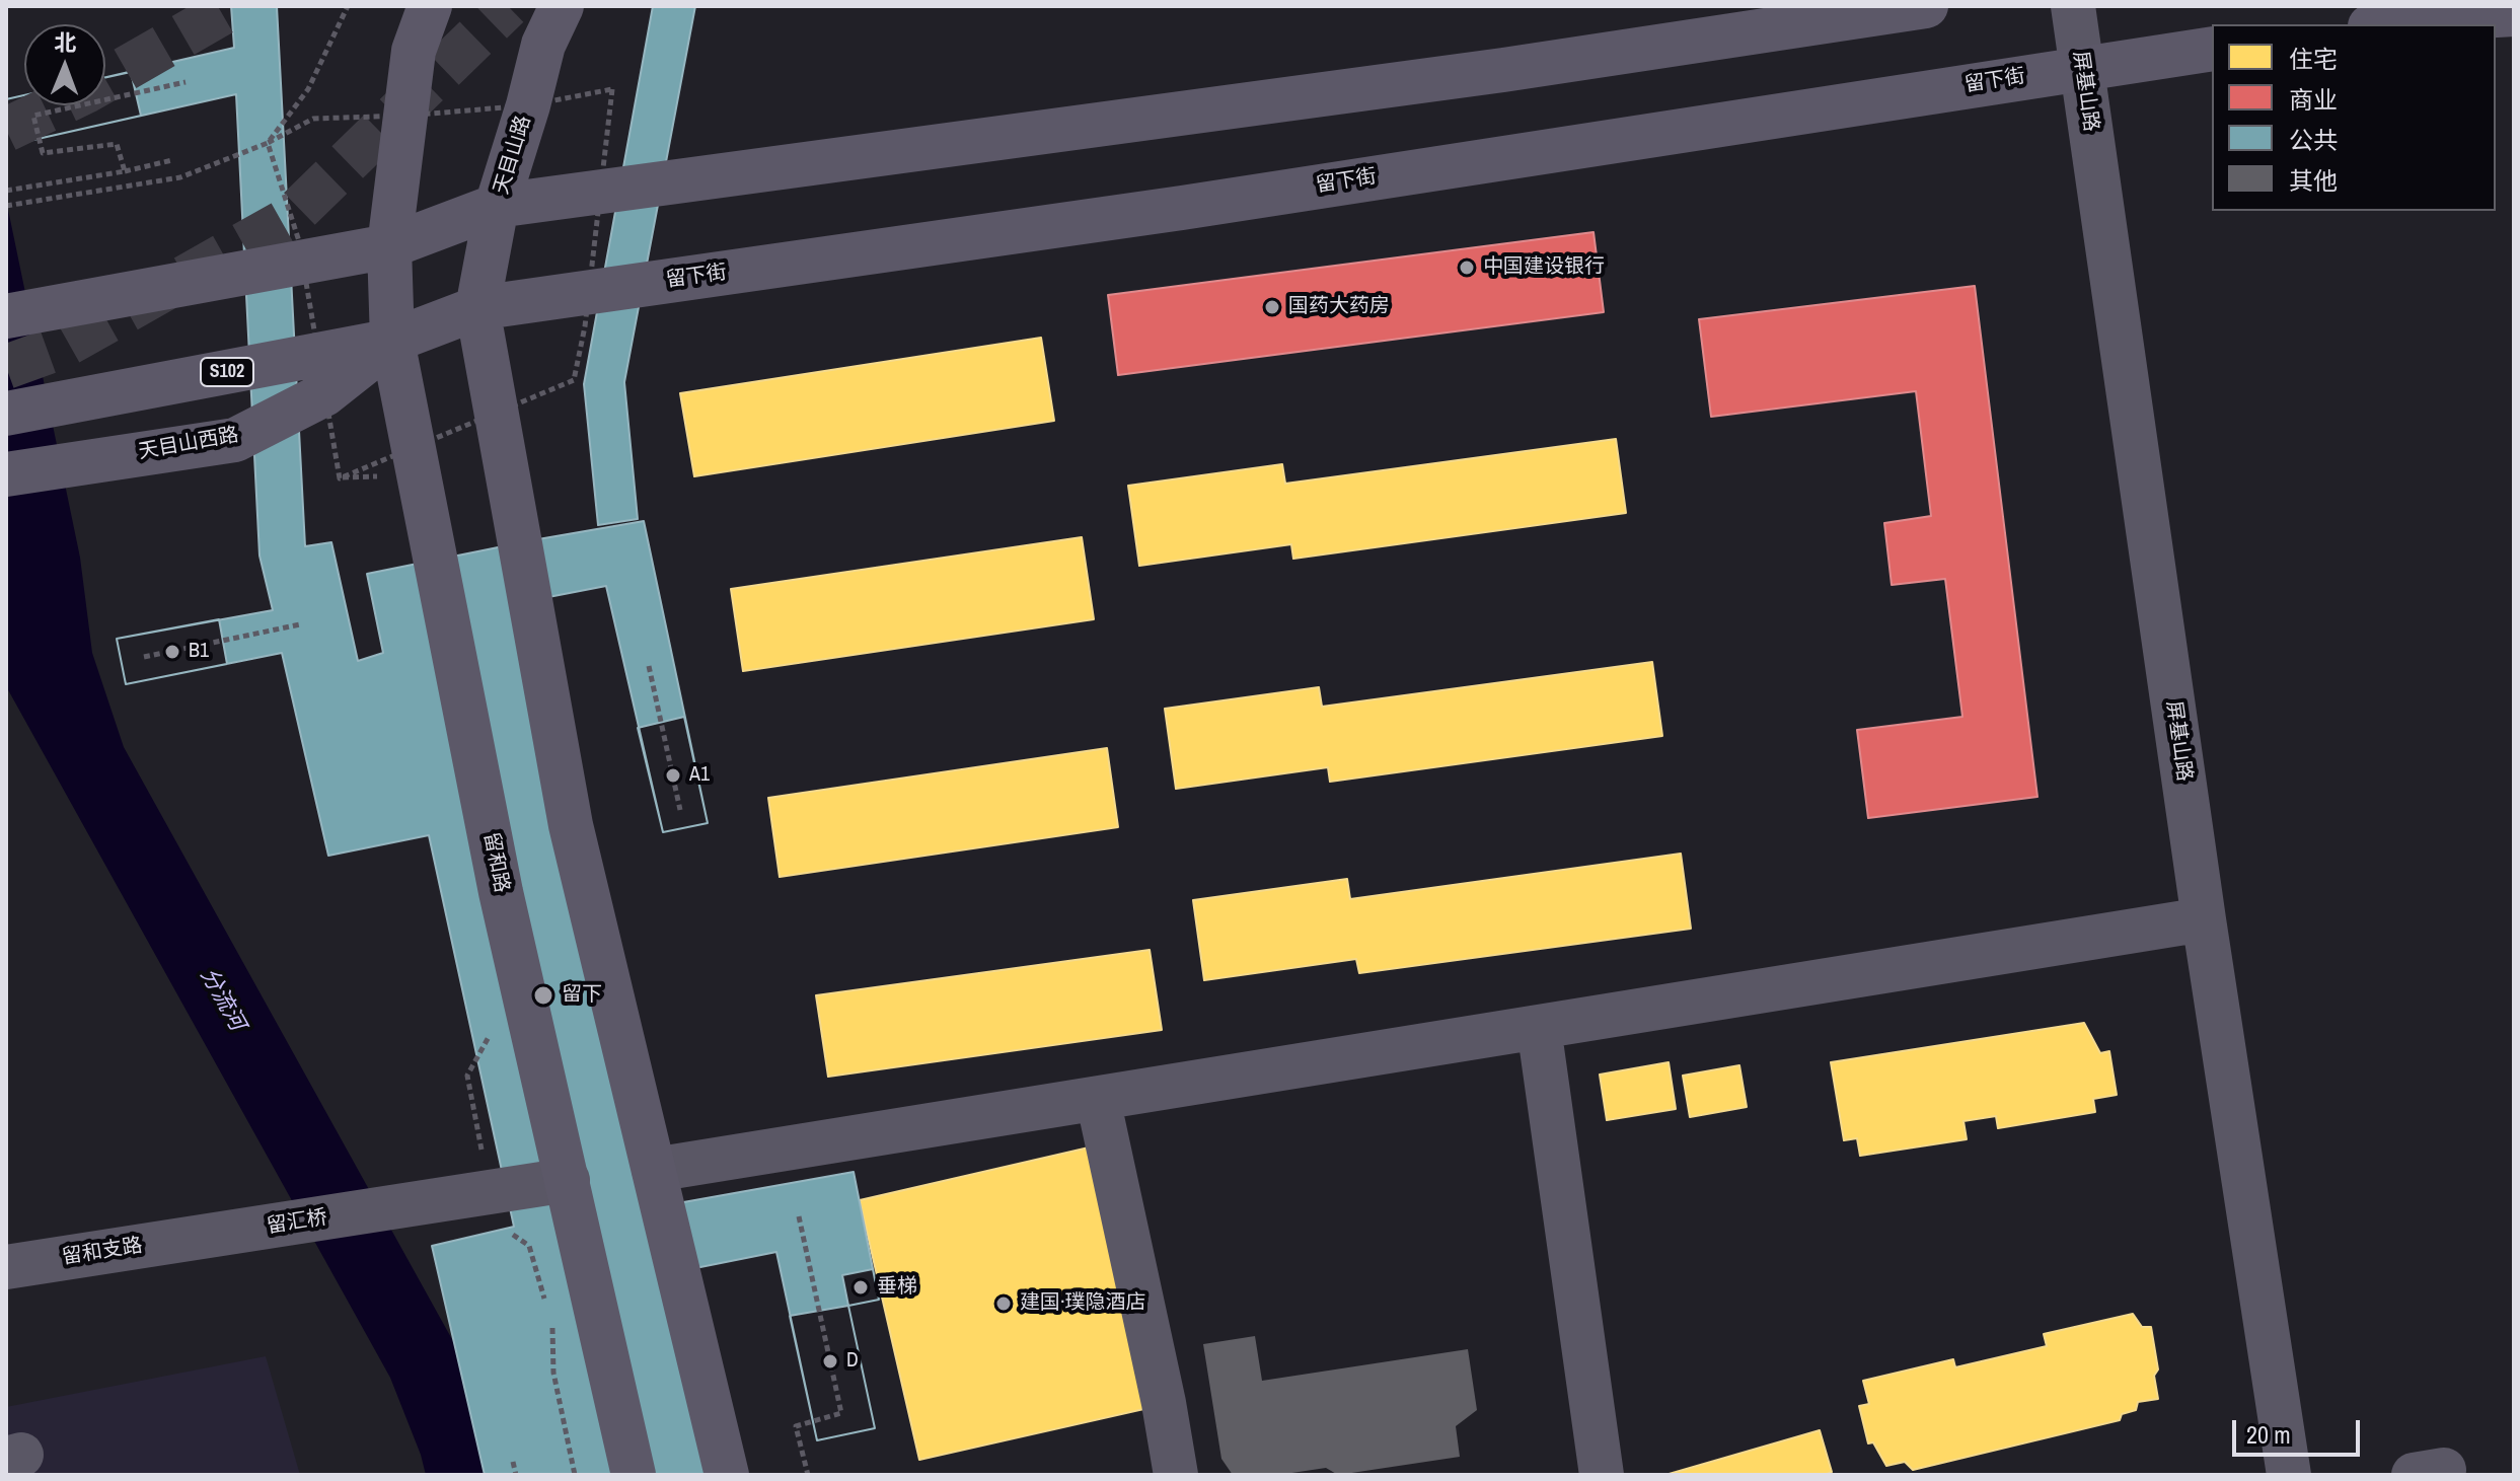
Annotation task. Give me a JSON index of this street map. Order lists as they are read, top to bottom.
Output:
{
  "streets": {
    "main road": [
      "留下街",
      "天目山路",
      "S102",
      "天目山西路",
      "留和路"
    ],
    "street": ["屏基山路", "留汇桥", "留和支路"]
  },
  "crossings": [
    ["留下街", "屏基山路"],
    ["留下街", "天目山路"],
    ["留下街", "天目山西路"],
    ["天目山路", "天目山西路"],
    ["天目山西路", "留和路"],
    ["留和路", "留汇桥"],
    ["留汇桥", "留和支路"]
  ],
  "water": ["分流河"],
  "places": [
    "中国建设银行",
    "国药大药房",
    "B1",
    "A1",
    "留下",
    "垂梯",
    "建国·璞隐酒店",
    "D"
  ],
  "legend": [
    "住宅",
    "商业",
    "公共",
    "其他"
  ],
  "scale_bar": "20 m",
  "north": "top"
}
